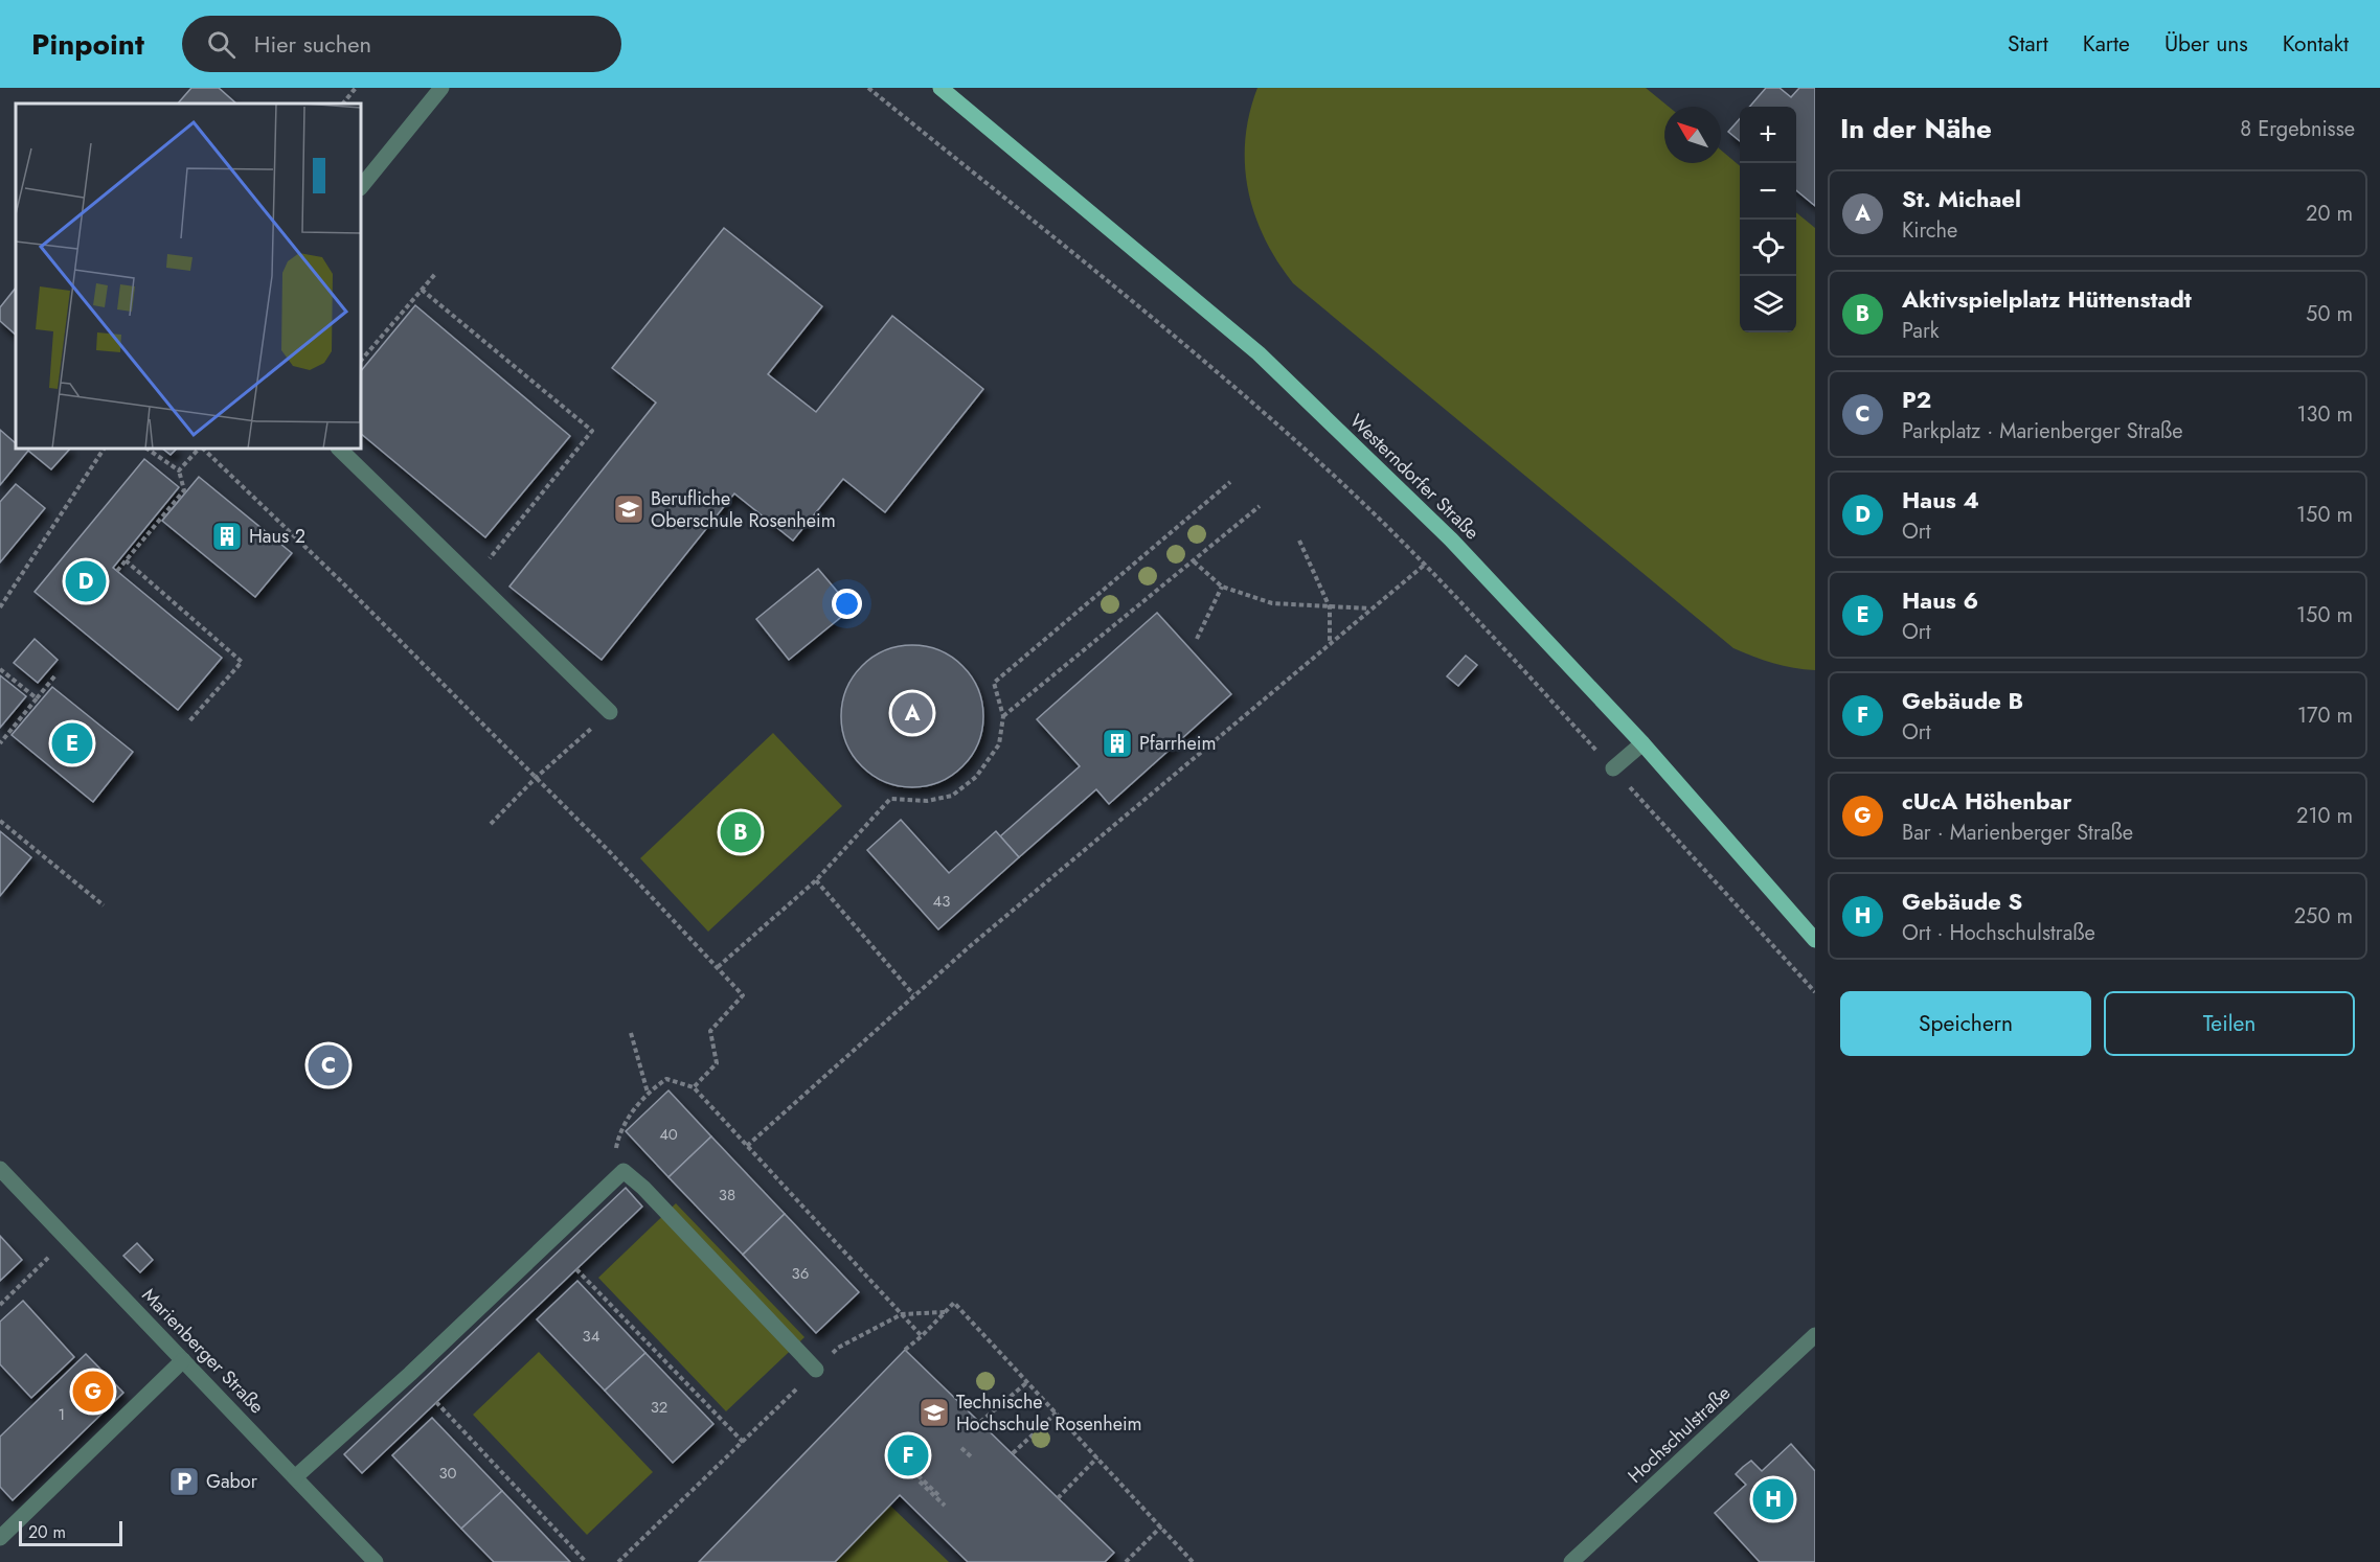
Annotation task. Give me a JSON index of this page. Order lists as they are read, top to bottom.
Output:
{
  "streets": {
    "main road": ["Westerndorfer Straße"],
    "street": ["Marienberger Straße", "Hochschulstraße"]
  },
  "places": {
    "school or university": ["Berufliche Oberschule Rosenheim", "Technische Hochschule Rosenheim"],
    "building": ["Haus 2", "Pfarrheim"],
    "parking": ["Gabor"]
  },
  "house_numbers": [
    "43",
    "40",
    "38",
    "36",
    "34",
    "32",
    "1",
    "30"
  ],
  "scale_bar": "20 m",
  "north": "top left",
  "page": {
    "header": "Pinpoint",
    "search": "Hier suchen",
    "nav": [
      "Start",
      "Karte",
      "Über uns",
      "Kontakt"
    ],
    "heading": ["In der Nähe", "8 Ergebnisse"],
    "map_buttons": ["+", "−"],
    "list": [
      {
        "mark": "A",
        "name": "St. Michael",
        "note": "Kirche",
        "value": "20 m"
      },
      {
        "mark": "B",
        "name": "Aktivspielplatz Hüttenstadt",
        "note": "Park",
        "value": "50 m"
      },
      {
        "mark": "C",
        "name": "P2",
        "note": "Parkplatz · Marienberger Straße",
        "value": "130 m"
      },
      {
        "mark": "D",
        "name": "Haus 4",
        "note": "Ort",
        "value": "150 m"
      },
      {
        "mark": "E",
        "name": "Haus 6",
        "note": "Ort",
        "value": "150 m"
      },
      {
        "mark": "F",
        "name": "Gebäude B",
        "note": "Ort",
        "value": "170 m"
      },
      {
        "mark": "G",
        "name": "cUcA Höhenbar",
        "note": "Bar · Marienberger Straße",
        "value": "210 m"
      },
      {
        "mark": "H",
        "name": "Gebäude S",
        "note": "Ort · Hochschulstraße",
        "value": "250 m"
      }
    ],
    "pins": [
      "D",
      "A",
      "E",
      "B",
      "C",
      "G",
      "F",
      "H"
    ],
    "buttons": ["Speichern", "Teilen"],
    "scale": "20 m"
  }
}
